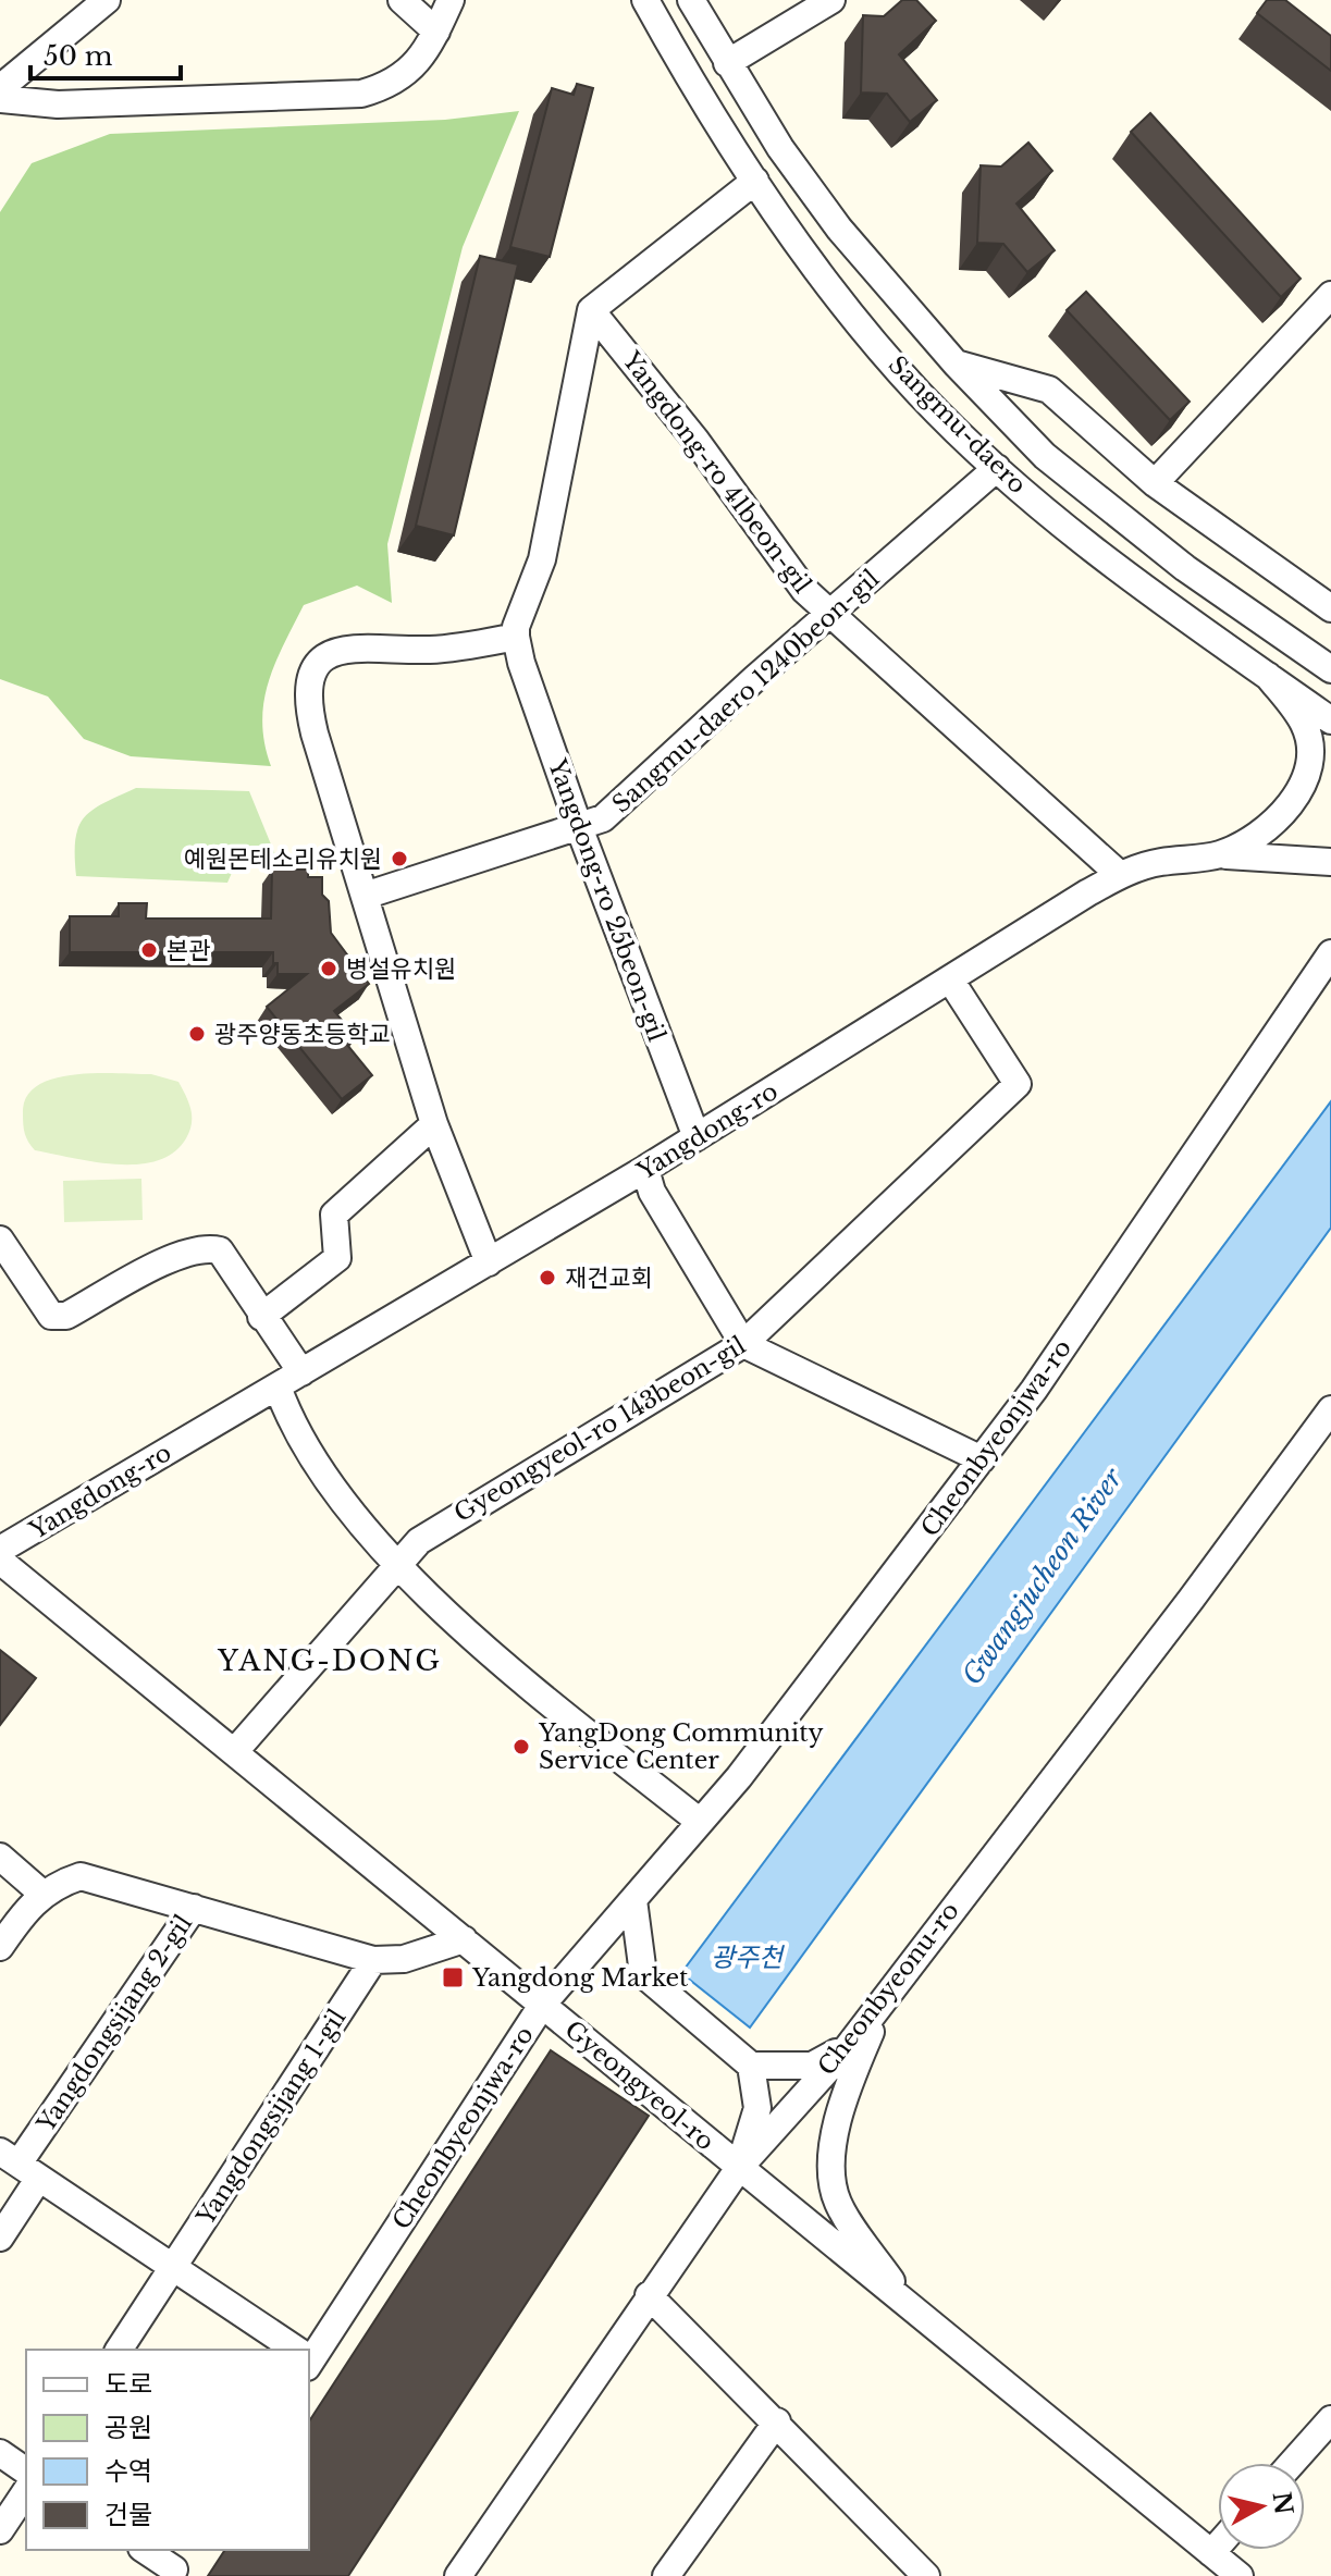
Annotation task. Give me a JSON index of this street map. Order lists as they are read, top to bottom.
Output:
{
  "streets": {
    "street": [
      "Sangmu-daero",
      "Yangdong-ro 41beon-gil",
      "Sangmu-daero 1240beon-gil",
      "Yangdong-ro 25beon-gil",
      "Yangdong-ro",
      "Gyeongyeol-ro 143beon-gil",
      "Cheonbyeonjwa-ro",
      "Cheonbyeonu-ro",
      "Yangdongsijang 2-gil",
      "Gyeongyeol-ro",
      "Yangdongsijang 1-gil"
    ]
  },
  "crossings": [
    ["Sangmu-daero", "Sangmu-daero 1240beon-gil"],
    ["Sangmu-daero", "Yangdong-ro"],
    ["Yangdong-ro 41beon-gil", "Sangmu-daero 1240beon-gil"],
    ["Yangdong-ro 41beon-gil", "Yangdong-ro"],
    ["Sangmu-daero 1240beon-gil", "Yangdong-ro 25beon-gil"],
    ["Yangdong-ro 25beon-gil", "Yangdong-ro"],
    ["Yangdong-ro", "Gyeongyeol-ro 143beon-gil"],
    ["Gyeongyeol-ro 143beon-gil", "Gyeongyeol-ro"],
    ["Cheonbyeonjwa-ro", "Gyeongyeol-ro"],
    ["Cheonbyeonu-ro", "Gyeongyeol-ro"],
    ["Yangdongsijang 2-gil", "Yangdongsijang 1-gil"]
  ],
  "districts": ["YANG-DONG"],
  "water": ["Gwangjucheon River", "광주천"],
  "places": {
    "other": [
      "예원몬테소리유치원",
      "본관",
      "병설유치원",
      "광주양동초등학교",
      "재건교회",
      "YangDong Community Service Center"
    ],
    "transit": ["Yangdong Market"]
  },
  "legend": [
    "도로",
    "공원",
    "수역",
    "건물"
  ],
  "scale_bar": "50 m",
  "north": "right"
}
